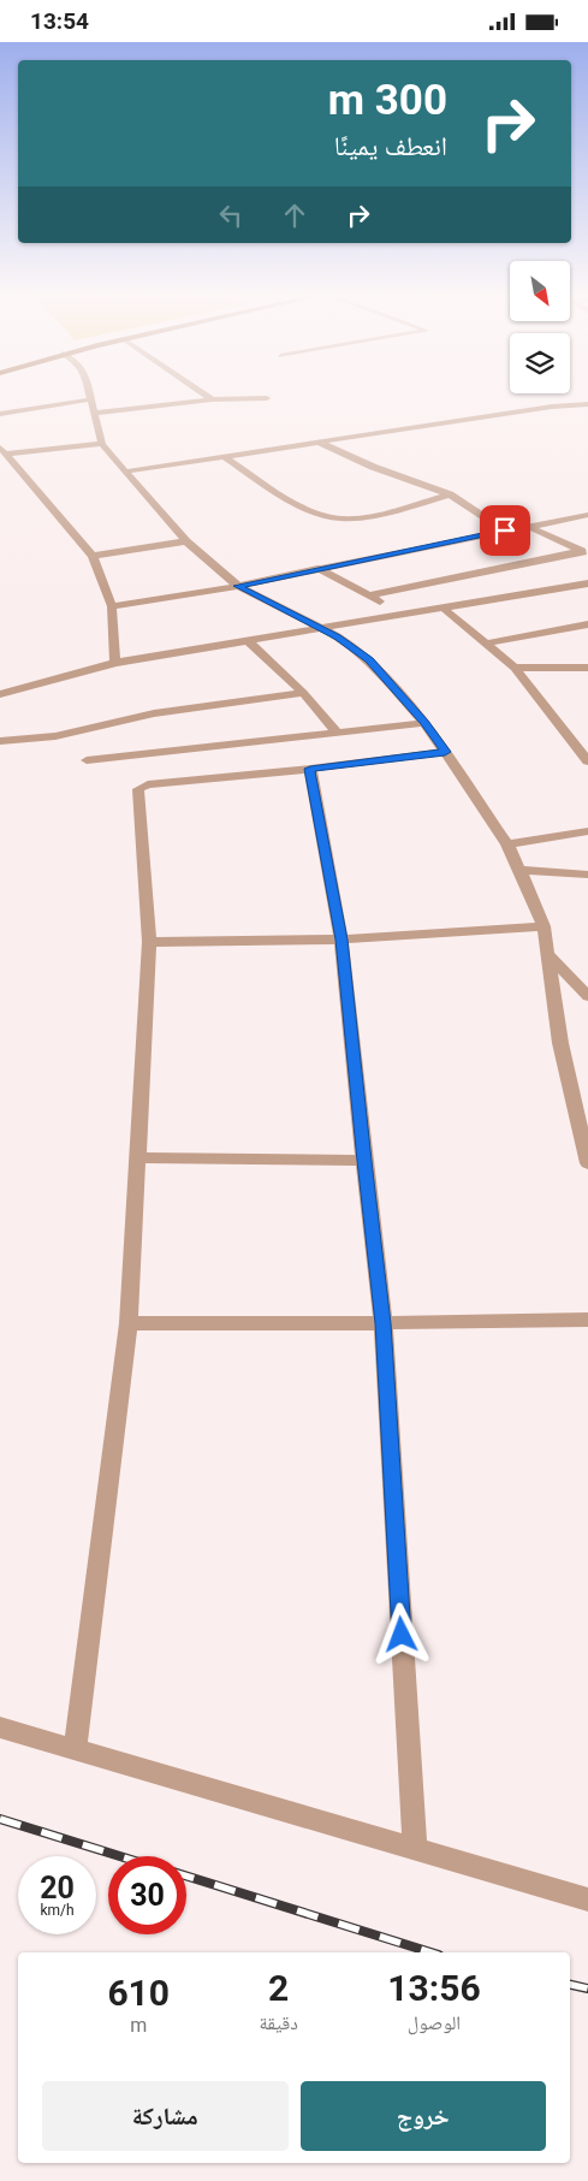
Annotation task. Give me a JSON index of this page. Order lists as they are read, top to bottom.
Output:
{
  "north": "bottom right",
  "page": {
    "status": "13:54",
    "turn": ["300 m", "انعطف يمينًا"],
    "speed": "20 km/h",
    "limit": "30",
    "eta": [
      "13:56",
      "الوصول",
      "2",
      "دقيقة",
      "610",
      "m"
    ],
    "buttons": ["خروج", "مشاركة"]
  }
}
